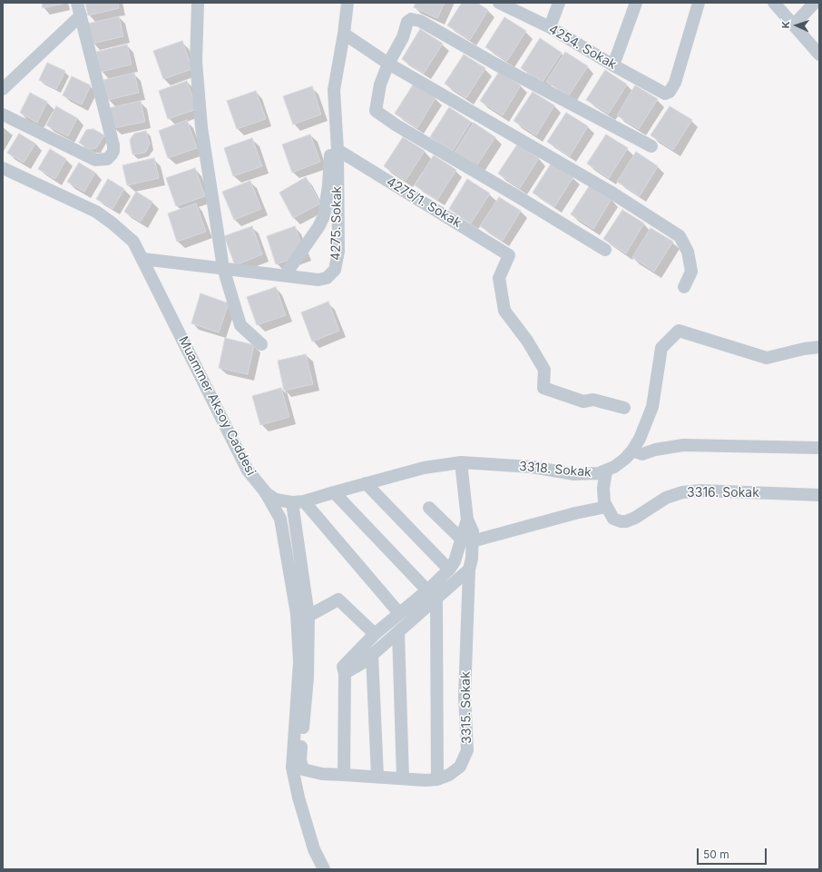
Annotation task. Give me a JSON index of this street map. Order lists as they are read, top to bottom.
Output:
{
  "streets": {
    "street": [
      "4254. Sokak",
      "4275/1. Sokak",
      "4275. Sokak",
      "Muammer Aksoy Caddesi",
      "3318. Sokak",
      "3316. Sokak",
      "3315. Sokak"
    ]
  },
  "crossings": [
    ["4275/1. Sokak", "4275. Sokak"],
    ["4275. Sokak", "Muammer Aksoy Caddesi"],
    ["Muammer Aksoy Caddesi", "3318. Sokak"]
  ],
  "scale_bar": "50 m",
  "north": "left"
}
